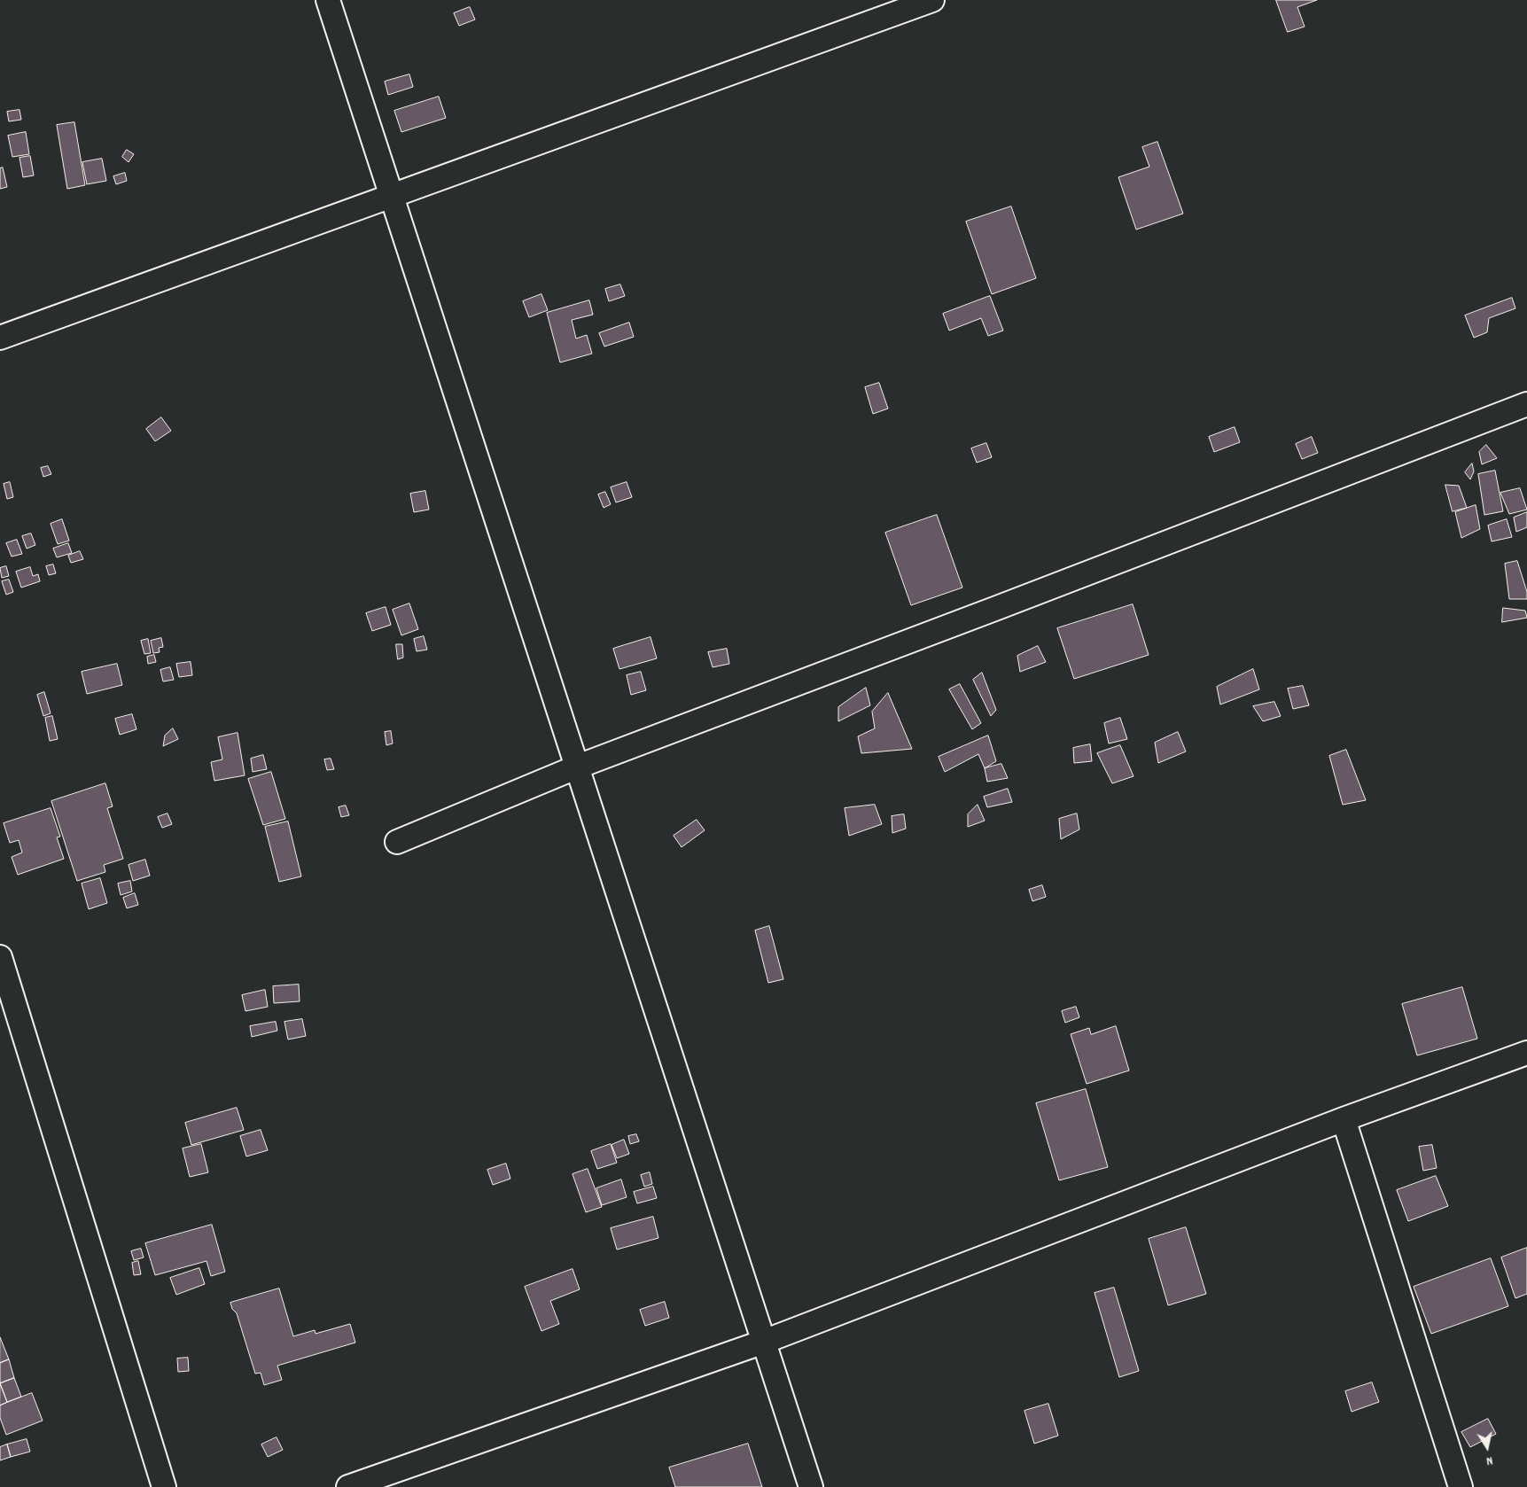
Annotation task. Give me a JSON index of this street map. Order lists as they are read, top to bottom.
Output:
{
  "north": "bottom"
}
